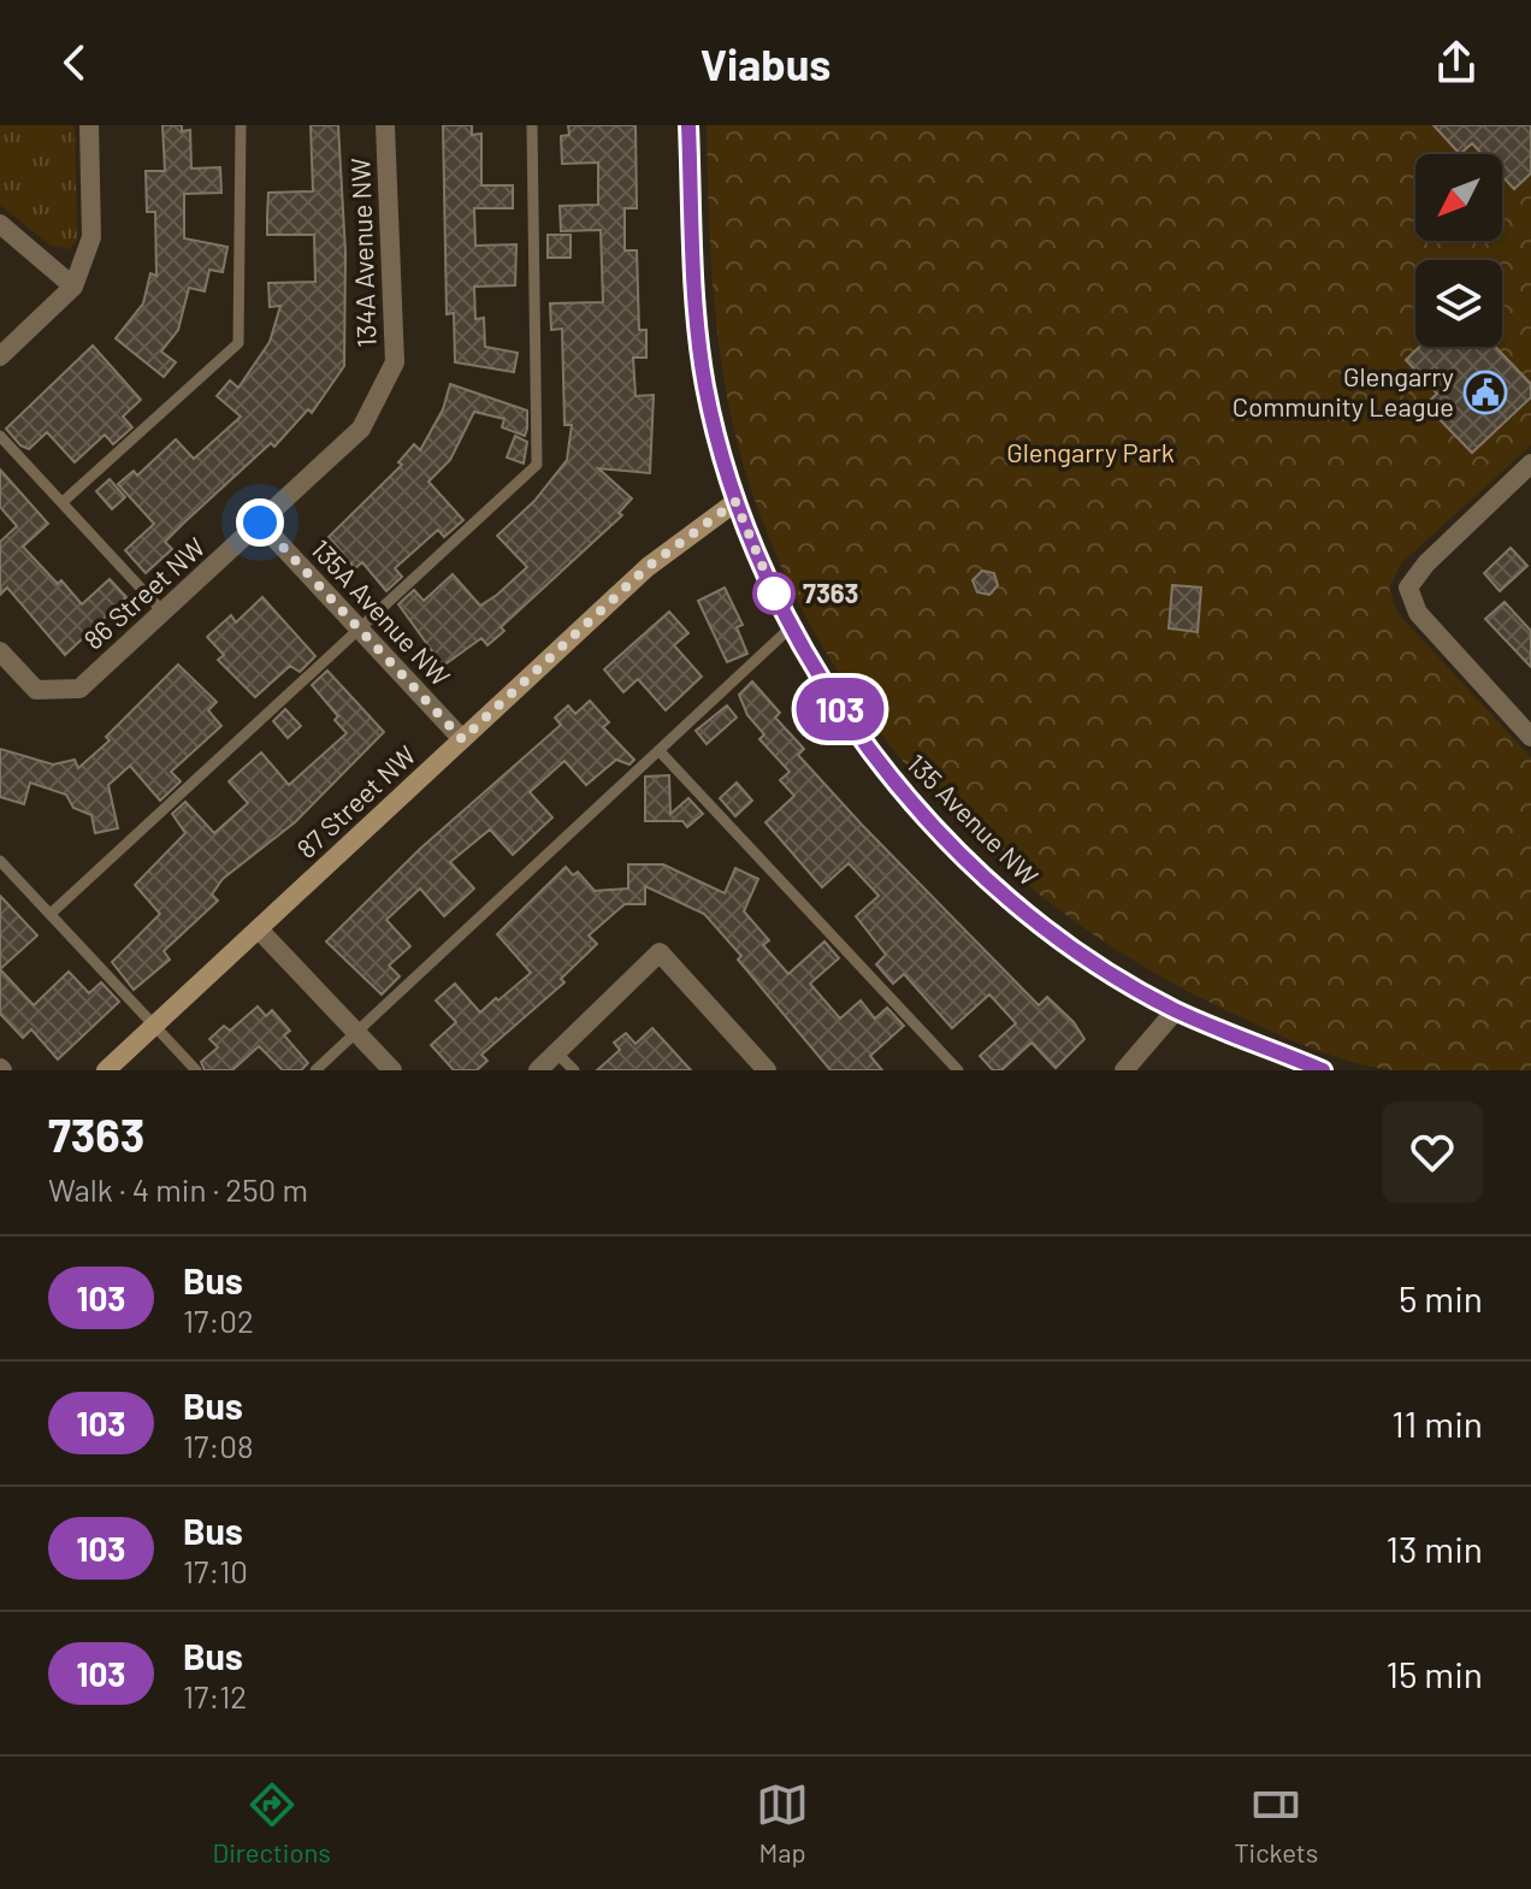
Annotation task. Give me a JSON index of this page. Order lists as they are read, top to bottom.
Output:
{
  "streets": {
    "street": [
      "134A Avenue NW",
      "86 Street NW",
      "135A Avenue NW",
      "87 Street NW",
      "135 Avenue NW"
    ]
  },
  "crossings": [
    ["134A Avenue NW", "86 Street NW"],
    ["86 Street NW", "135A Avenue NW"],
    ["135A Avenue NW", "87 Street NW"],
    ["87 Street NW", "135 Avenue NW"]
  ],
  "parks": ["Glengarry Park"],
  "places": {
    "public building": ["Glengarry Community League"],
    "other": ["7363"]
  },
  "lines": ["bus line 103"],
  "north": "bottom left",
  "page": {
    "header": "Viabus",
    "on_map": "103",
    "heading": ["7363", "Walk · 4 min · 250 m"],
    "list": [
      {
        "mark": "103",
        "name": "Bus",
        "note": "17:02",
        "value": "5 min"
      },
      {
        "mark": "103",
        "name": "Bus",
        "note": "17:08",
        "value": "11 min"
      },
      {
        "mark": "103",
        "name": "Bus",
        "note": "17:10",
        "value": "13 min"
      },
      {
        "mark": "103",
        "name": "Bus",
        "note": "17:12",
        "value": "15 min"
      }
    ],
    "tabs": ["Directions", "Map", "Tickets"]
  }
}
